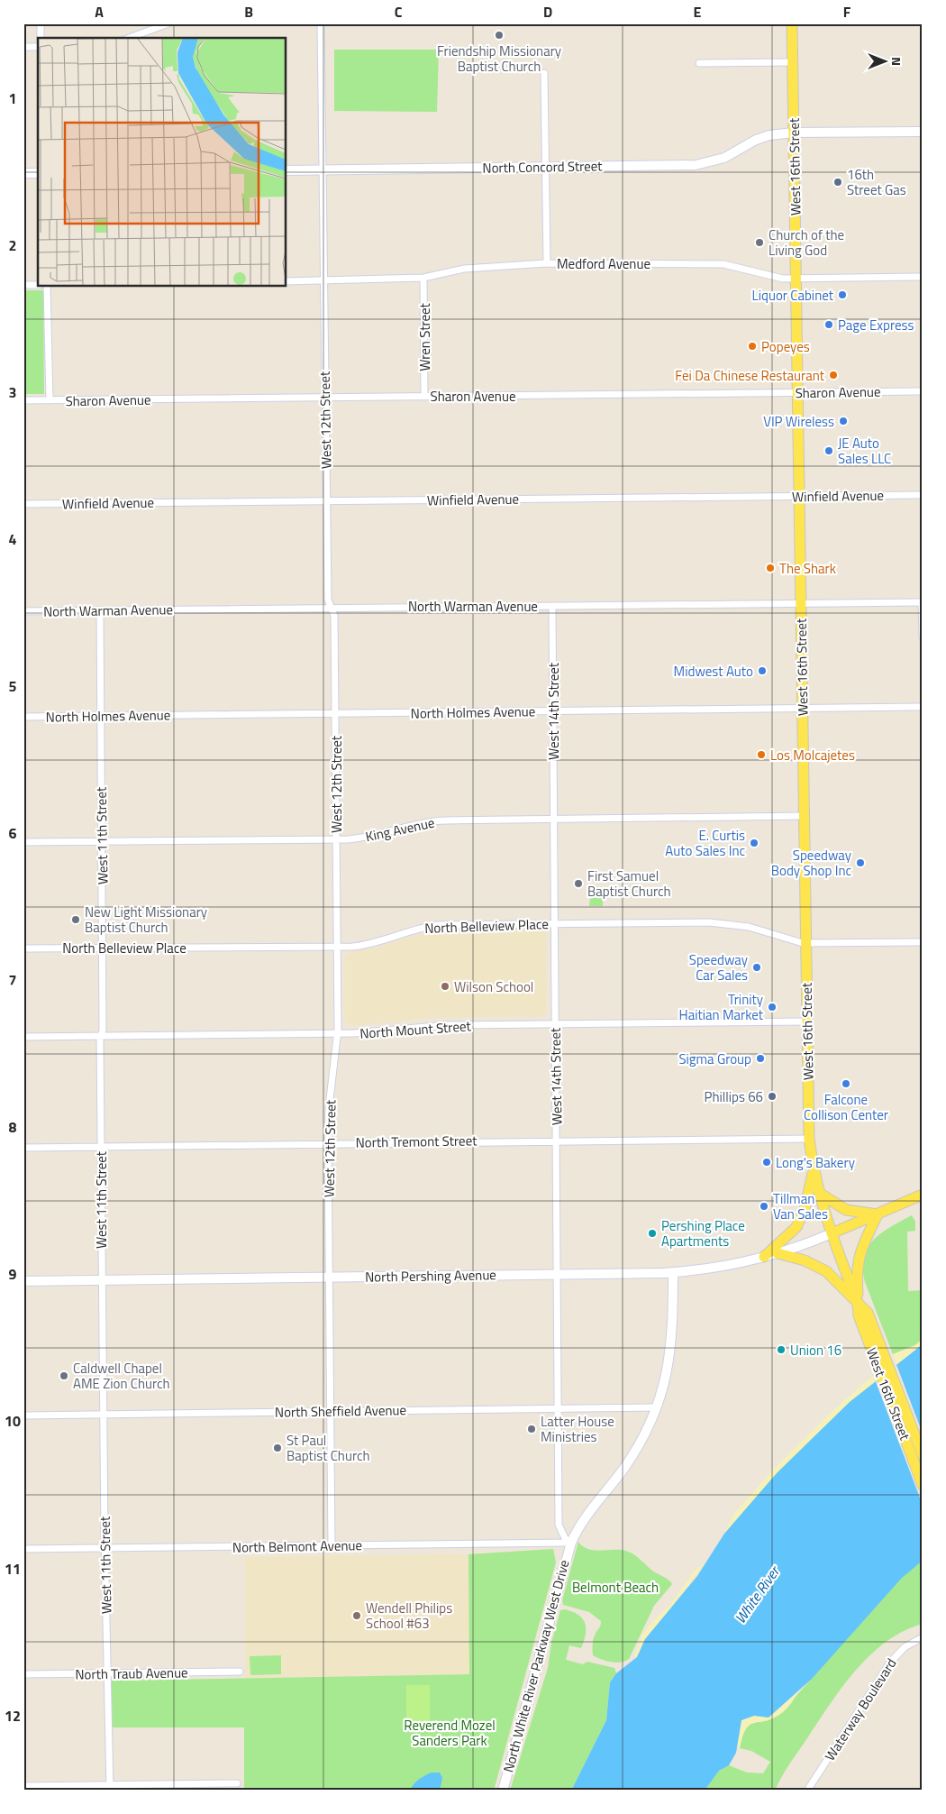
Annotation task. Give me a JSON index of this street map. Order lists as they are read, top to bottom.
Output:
{
  "streets": {
    "main road": [
      "North Concord Street",
      "West 16th Street",
      "North Pershing Avenue",
      "North White River Parkway West Drive"
    ],
    "street": [
      "Medford Avenue",
      "Wren Street",
      "Sharon Avenue",
      "West 12th Street",
      "Winfield Avenue",
      "North Warman Avenue",
      "West 14th Street",
      "North Holmes Avenue",
      "King Avenue",
      "West 11th Street",
      "North Belleview Place",
      "North Mount Street",
      "North Tremont Street",
      "North Sheffield Avenue",
      "North Belmont Avenue",
      "North Traub Avenue",
      "Waterway Boulevard"
    ]
  },
  "crossings": [
    ["North Concord Street", "West 16th Street"],
    ["North Concord Street", "West 12th Street"],
    ["West 16th Street", "Medford Avenue"],
    ["West 16th Street", "Sharon Avenue"],
    ["West 16th Street", "Winfield Avenue"],
    ["West 16th Street", "North Warman Avenue"],
    ["West 16th Street", "North Holmes Avenue"],
    ["West 16th Street", "King Avenue"],
    ["West 16th Street", "North Belleview Place"],
    ["West 16th Street", "North Mount Street"],
    ["West 16th Street", "North Tremont Street"],
    ["West 16th Street", "North Pershing Avenue"],
    ["Medford Avenue", "Wren Street"],
    ["Medford Avenue", "West 12th Street"],
    ["Wren Street", "Sharon Avenue"],
    ["Sharon Avenue", "West 12th Street"],
    ["West 12th Street", "Winfield Avenue"],
    ["West 12th Street", "North Warman Avenue"],
    ["West 12th Street", "North Holmes Avenue"],
    ["West 12th Street", "King Avenue"],
    ["West 12th Street", "North Belleview Place"],
    ["West 12th Street", "North Mount Street"],
    ["West 12th Street", "North Tremont Street"],
    ["West 12th Street", "North Pershing Avenue"],
    ["West 12th Street", "North Sheffield Avenue"],
    ["West 12th Street", "North Belmont Avenue"],
    ["North Warman Avenue", "West 14th Street"],
    ["North Warman Avenue", "West 11th Street"],
    ["West 14th Street", "North Holmes Avenue"],
    ["West 14th Street", "King Avenue"],
    ["West 14th Street", "North Belleview Place"],
    ["West 14th Street", "North Mount Street"],
    ["West 14th Street", "North Tremont Street"],
    ["West 14th Street", "North Pershing Avenue"],
    ["West 14th Street", "North Sheffield Avenue"],
    ["West 14th Street", "North Belmont Avenue"],
    ["West 14th Street", "North White River Parkway West Drive"],
    ["North Holmes Avenue", "West 11th Street"],
    ["King Avenue", "West 11th Street"],
    ["West 11th Street", "North Belleview Place"],
    ["West 11th Street", "North Mount Street"],
    ["West 11th Street", "North Tremont Street"],
    ["West 11th Street", "North Pershing Avenue"],
    ["West 11th Street", "North Sheffield Avenue"],
    ["West 11th Street", "North Belmont Avenue"],
    ["West 11th Street", "North Traub Avenue"],
    ["North Pershing Avenue", "North White River Parkway West Drive"],
    ["North Sheffield Avenue", "North White River Parkway West Drive"],
    ["North Belmont Avenue", "North White River Parkway West Drive"]
  ],
  "water": ["White River"],
  "parks": ["Belmont Beach", "Reverend Mozel Sanders Park"],
  "places": [
    "Friendship Missionary Baptist Church",
    "16th Street Gas",
    "Church of the Living God",
    "Liquor Cabinet",
    "Page Express",
    "Popeyes",
    "Fei Da Chinese Restaurant",
    "VIP Wireless",
    "JE Auto Sales LLC",
    "The Shark",
    "Midwest Auto",
    "Los Molcajetes",
    "E. Curtis Auto Sales Inc",
    "Speedway Body Shop Inc",
    "First Samuel Baptist Church",
    "New Light Missionary Baptist Church",
    "Speedway Car Sales",
    "Wilson School",
    "Trinity Haitian Market",
    "Sigma Group",
    "Falcone Collison Center",
    "Phillips 66",
    "Long's Bakery",
    "Tillman Van Sales",
    "Pershing Place Apartments",
    "Union 16",
    "Caldwell Chapel AME Zion Church",
    "Latter House Ministries",
    "St Paul Baptist Church",
    "Wendell Philips School #63"
  ],
  "north": "right",
  "grid": {
    "columns": [
      "A",
      "B",
      "C",
      "D",
      "E",
      "F"
    ],
    "rows": [
      "1",
      "2",
      "3",
      "4",
      "5",
      "6",
      "7",
      "8",
      "9",
      "10",
      "11",
      "12"
    ]
  }
}
